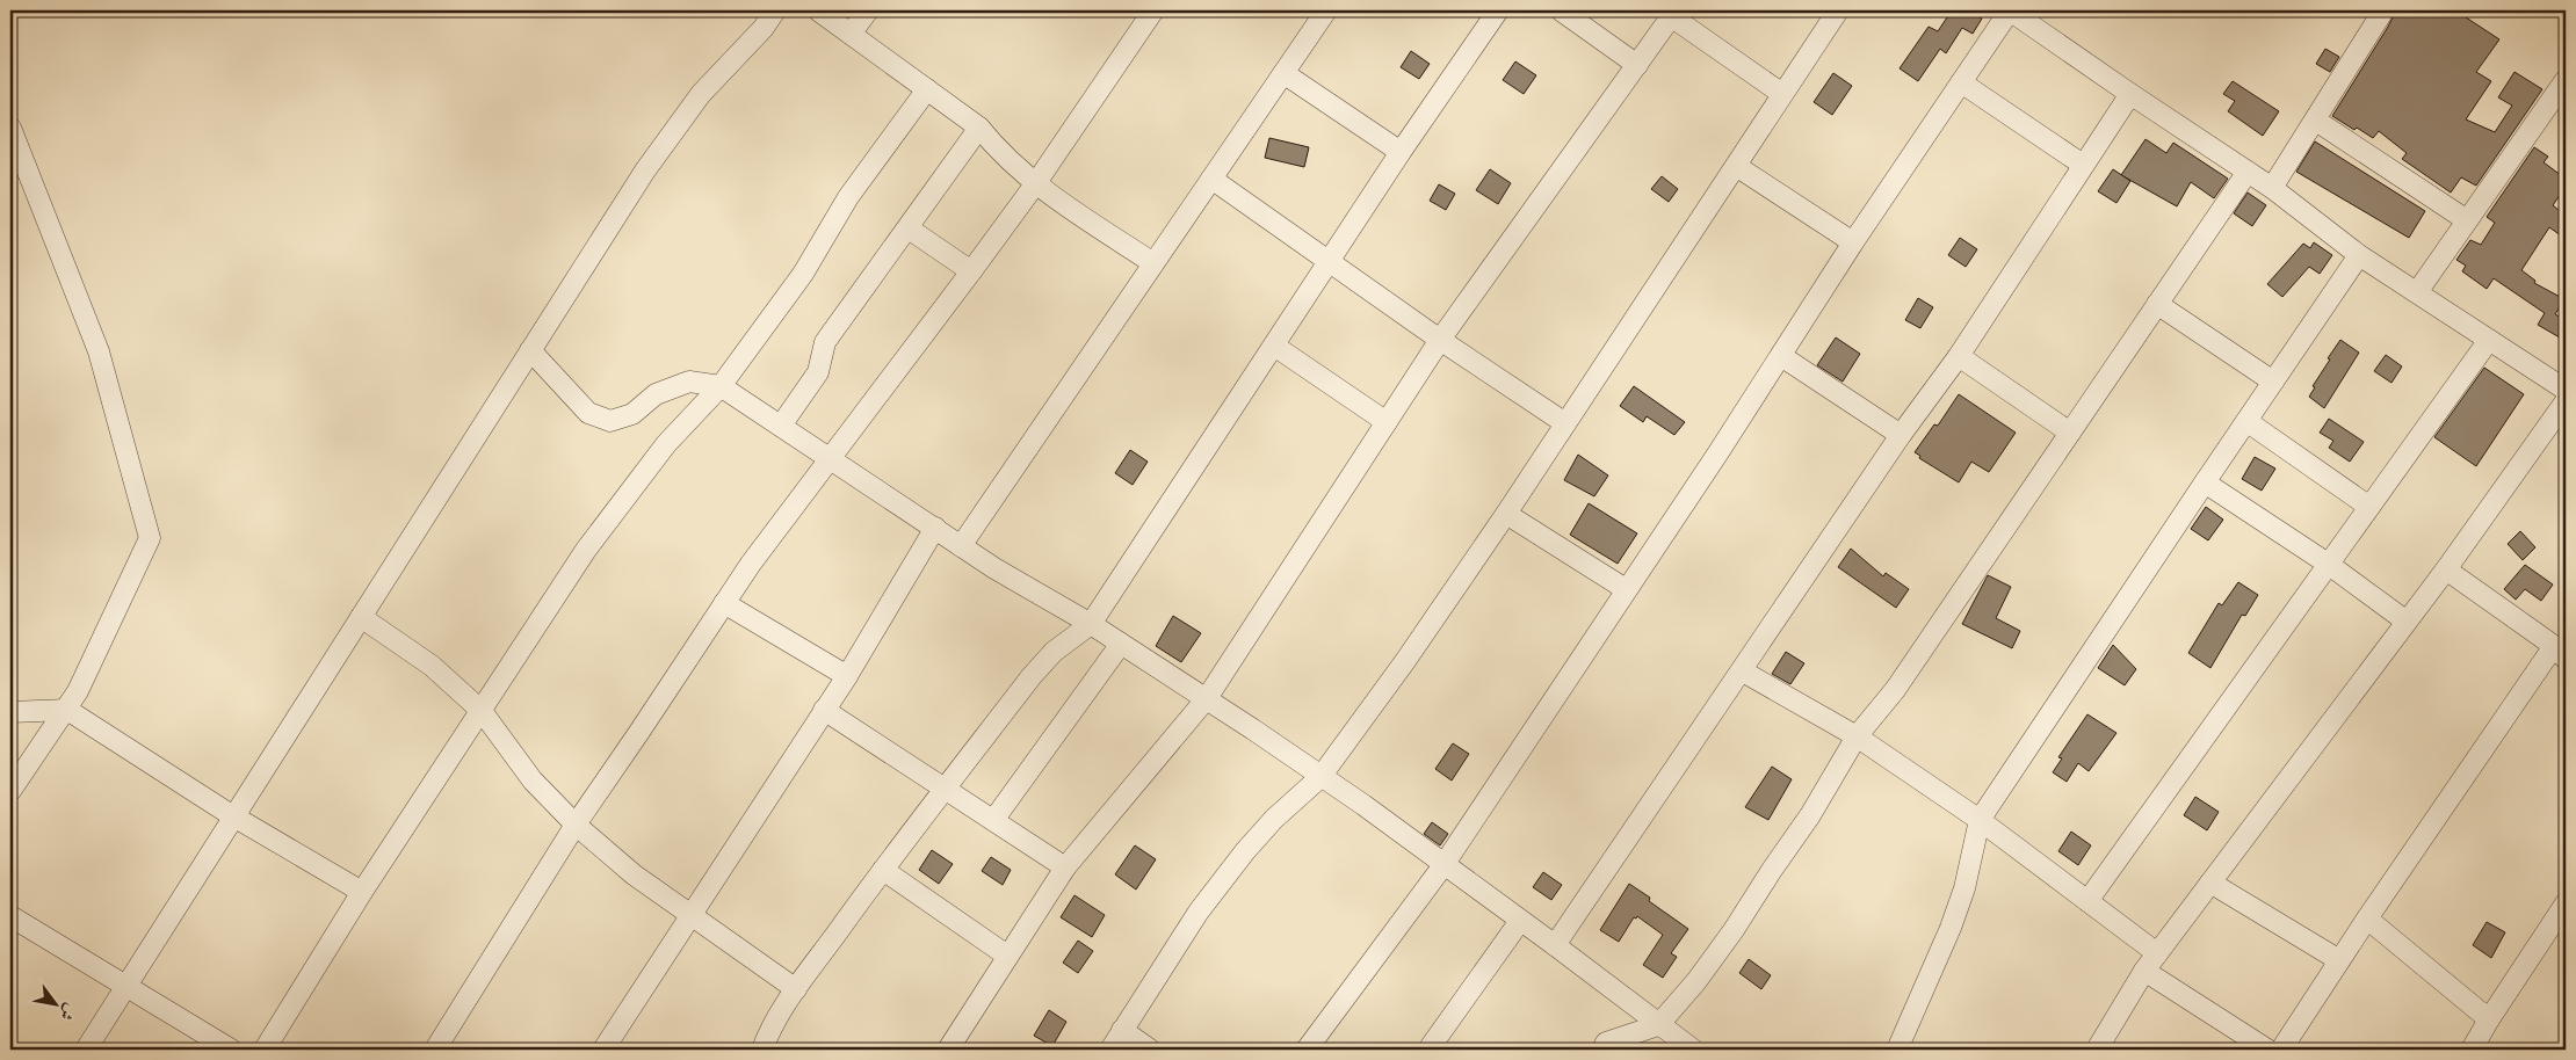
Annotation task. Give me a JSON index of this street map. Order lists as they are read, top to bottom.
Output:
{
  "north": "bottom right"
}
